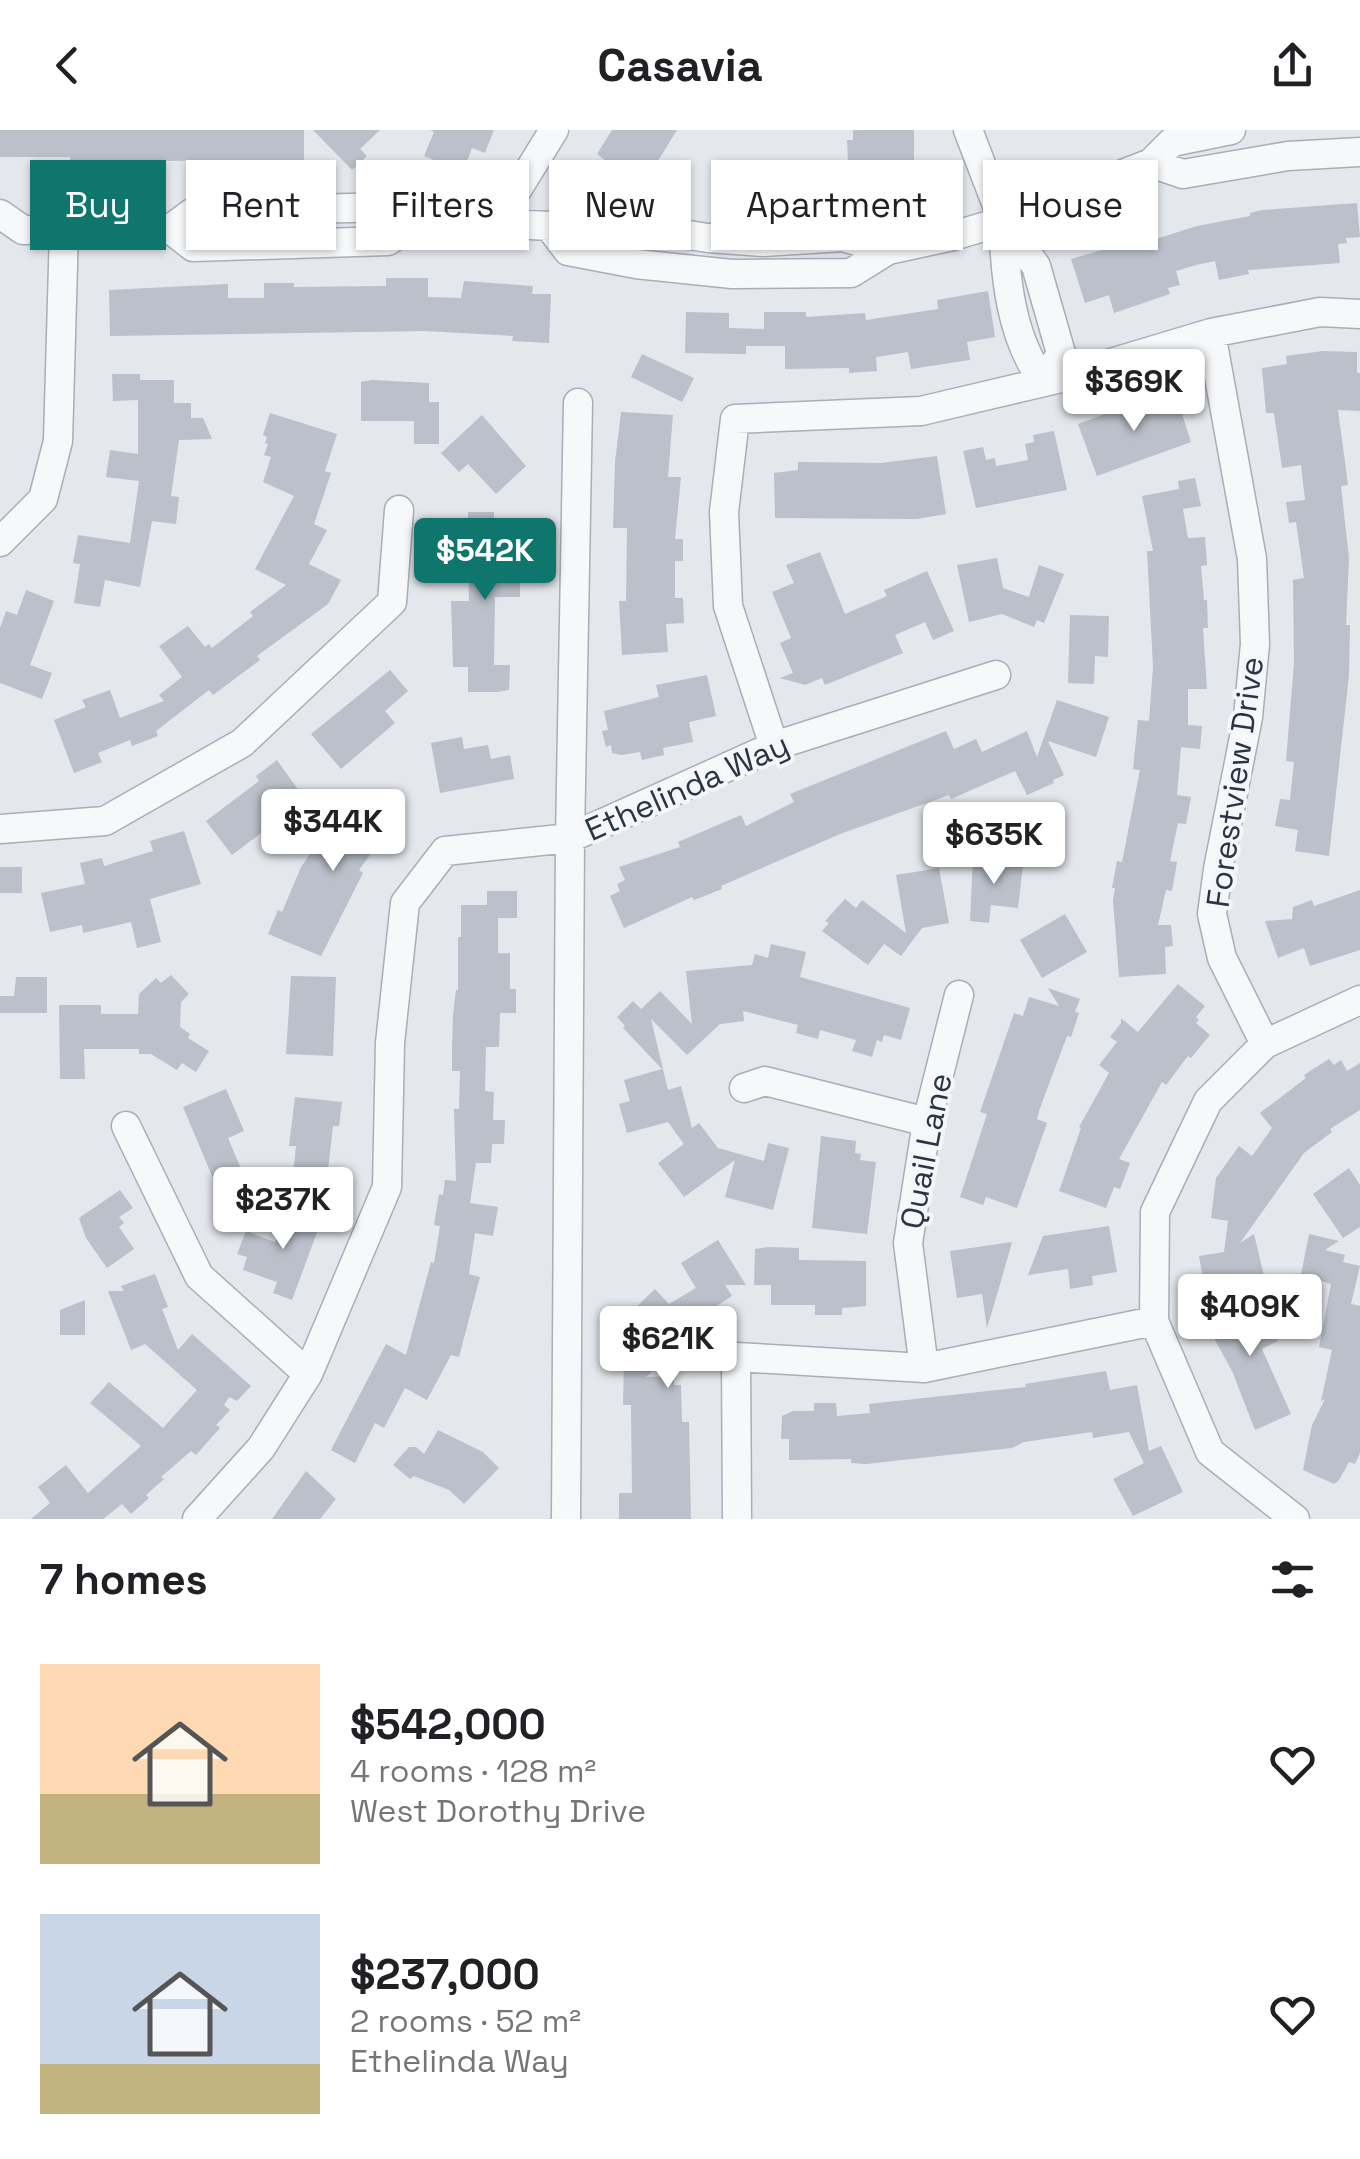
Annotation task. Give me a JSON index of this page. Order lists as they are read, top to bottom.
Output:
{
  "streets": {
    "street": ["Forestview Drive", "Ethelinda Way", "Quail Lane"]
  },
  "page": {
    "header": "Casavia",
    "chip": [
      "Buy",
      "Rent",
      "Filters",
      "New",
      "Apartment",
      "House"
    ],
    "price": [
      "$369K",
      "$542K",
      "$344K",
      "$635K",
      "$237K",
      "$409K",
      "$621K"
    ],
    "heading": "7 homes",
    "list": [
      {
        "name": "$542,000",
        "note": "4 rooms · 128 m² · West Dorothy Drive"
      },
      {
        "name": "$237,000",
        "note": "2 rooms · 52 m² · Ethelinda Way"
      }
    ]
  }
}
